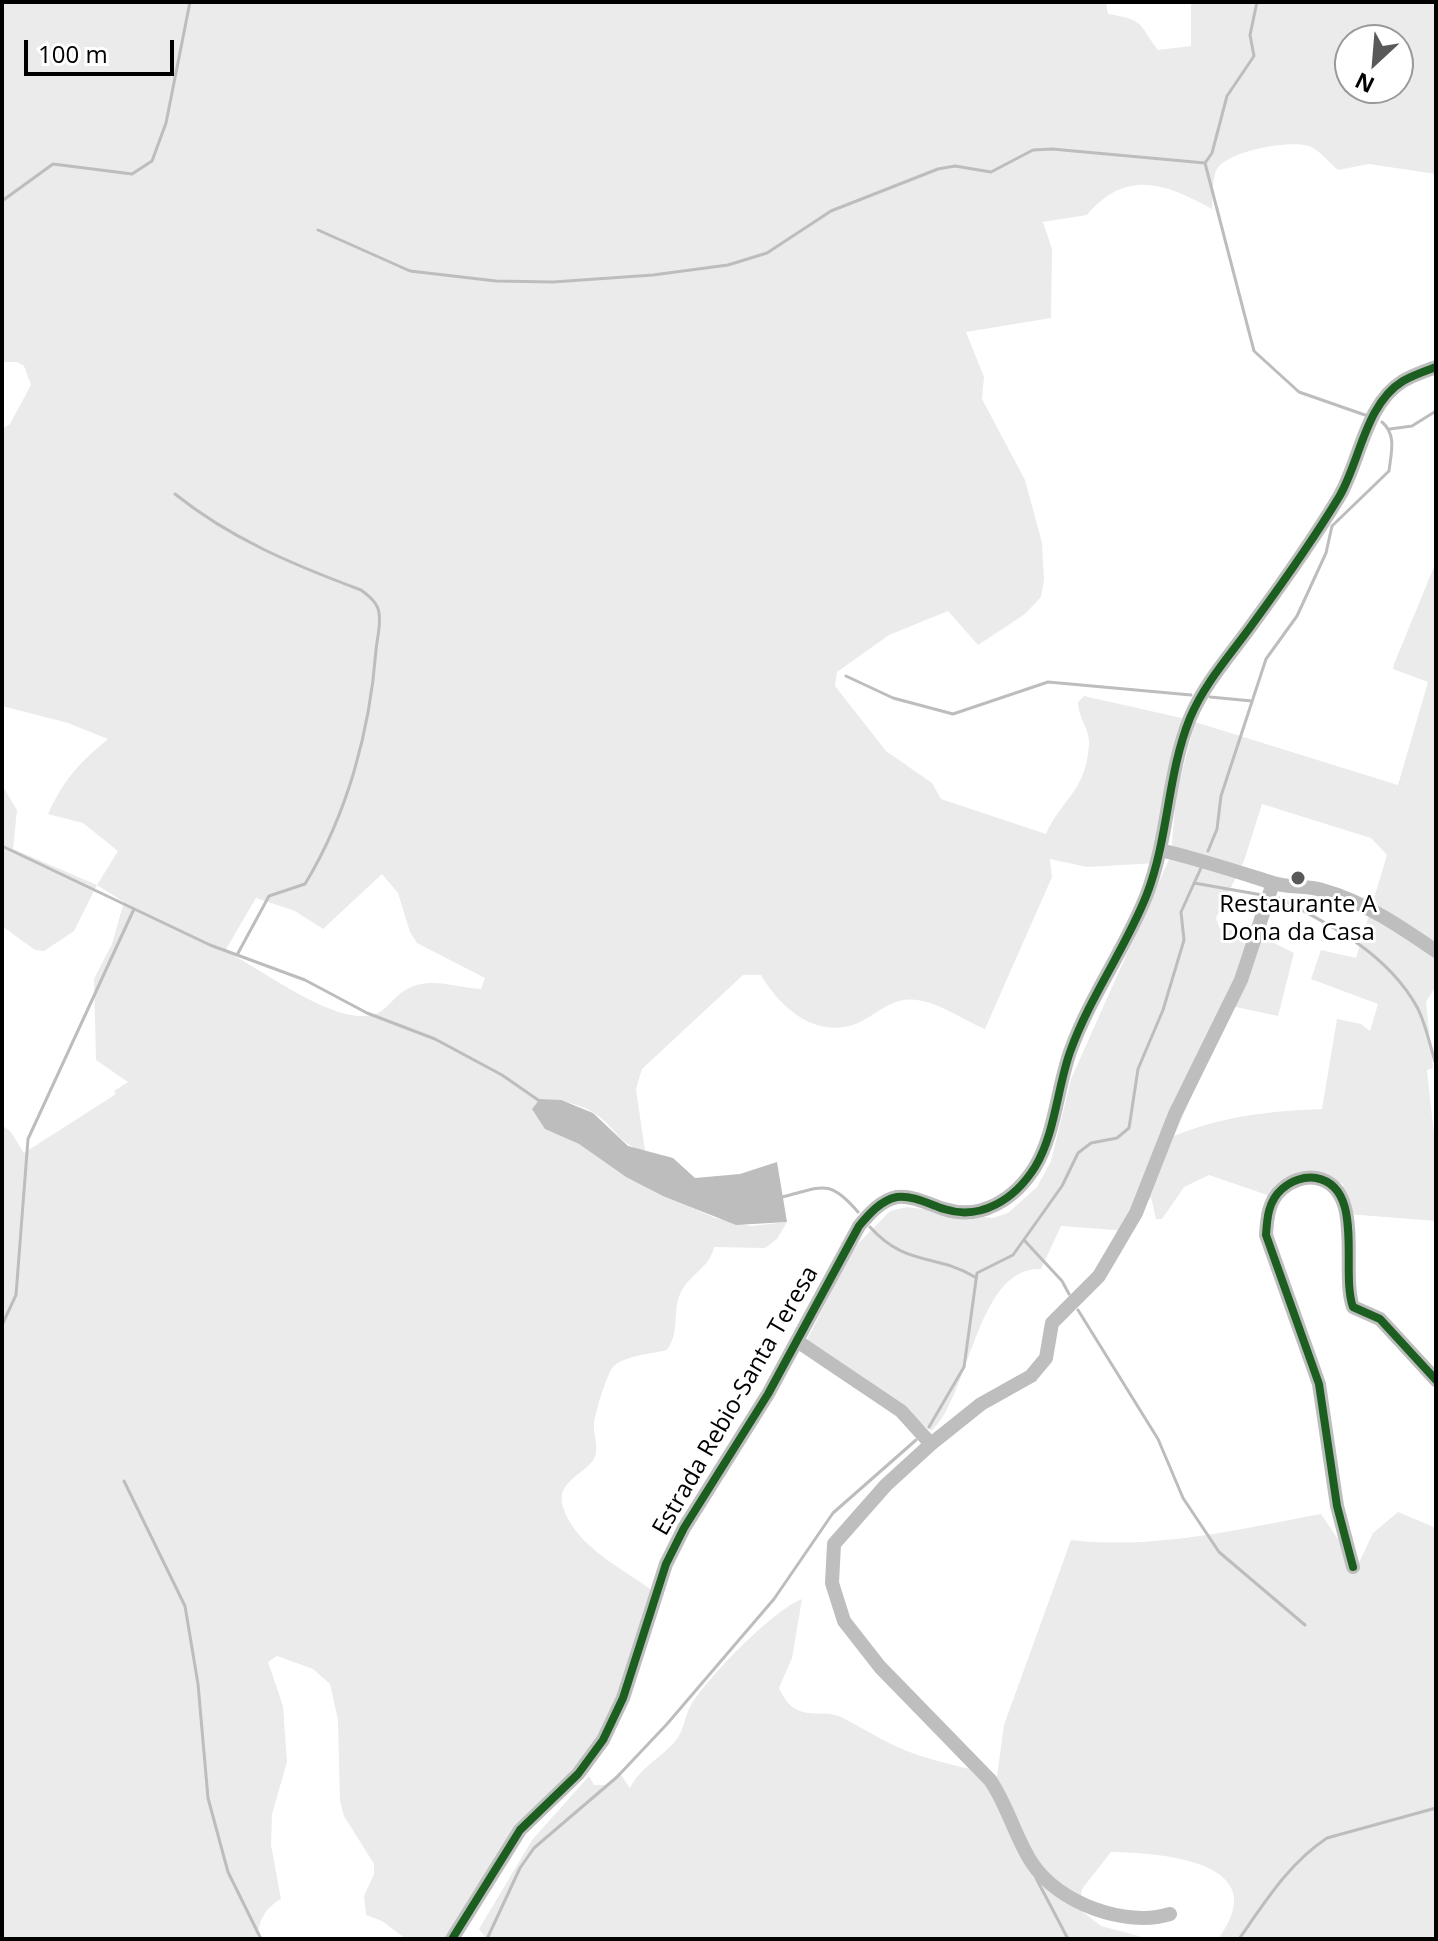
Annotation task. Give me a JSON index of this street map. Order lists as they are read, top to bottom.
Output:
{
  "streets": {
    "street": ["Estrada Rebio-Santa Teresa"]
  },
  "places": ["Restaurante A Dona da Casa"],
  "scale_bar": "100 m",
  "north": "bottom left"
}
